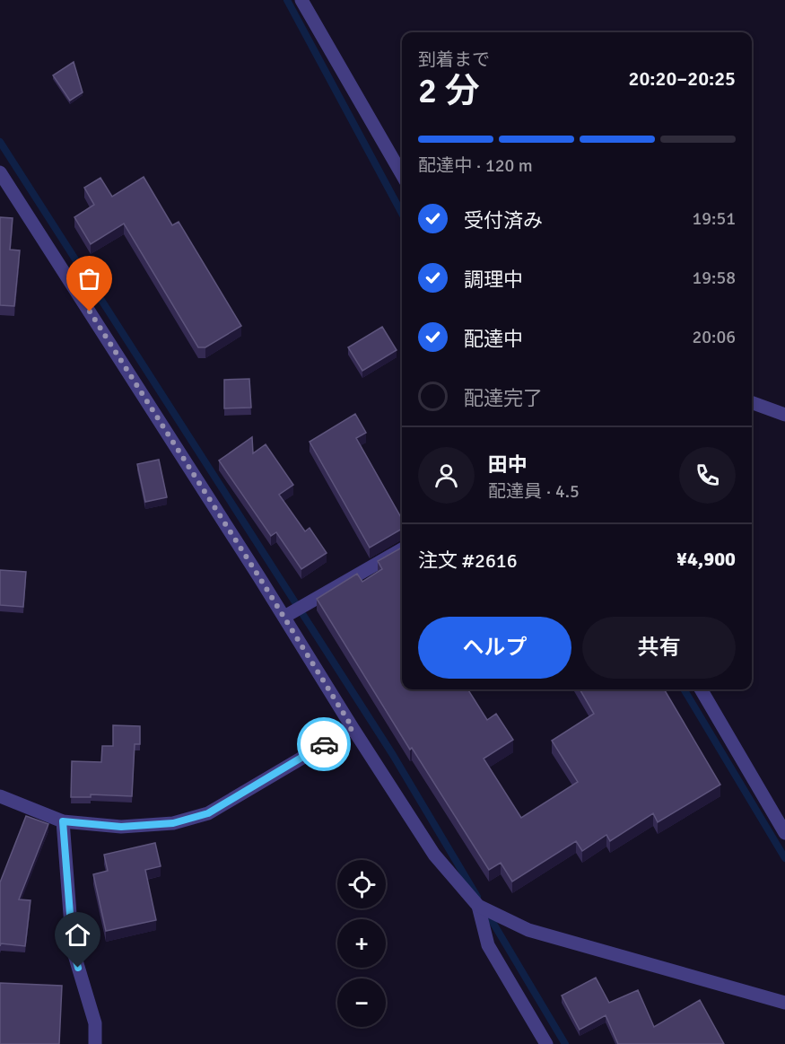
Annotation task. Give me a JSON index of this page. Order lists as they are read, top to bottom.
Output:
{
  "page": {
    "heading": ["2 分", "到着まで", "20:20–20:25"],
    "panel": [
      "田中",
      "配達員 · 4.5",
      "注文 #2616",
      "¥4,900"
    ],
    "bar": "配達中 · 120 m",
    "list": [
      ["受付済み", "19:51"],
      ["調理中", "19:58"],
      ["配達中", "20:06"],
      "配達完了"
    ],
    "buttons": ["ヘルプ", "共有"],
    "map_buttons": ["+", "−"]
  }
}
